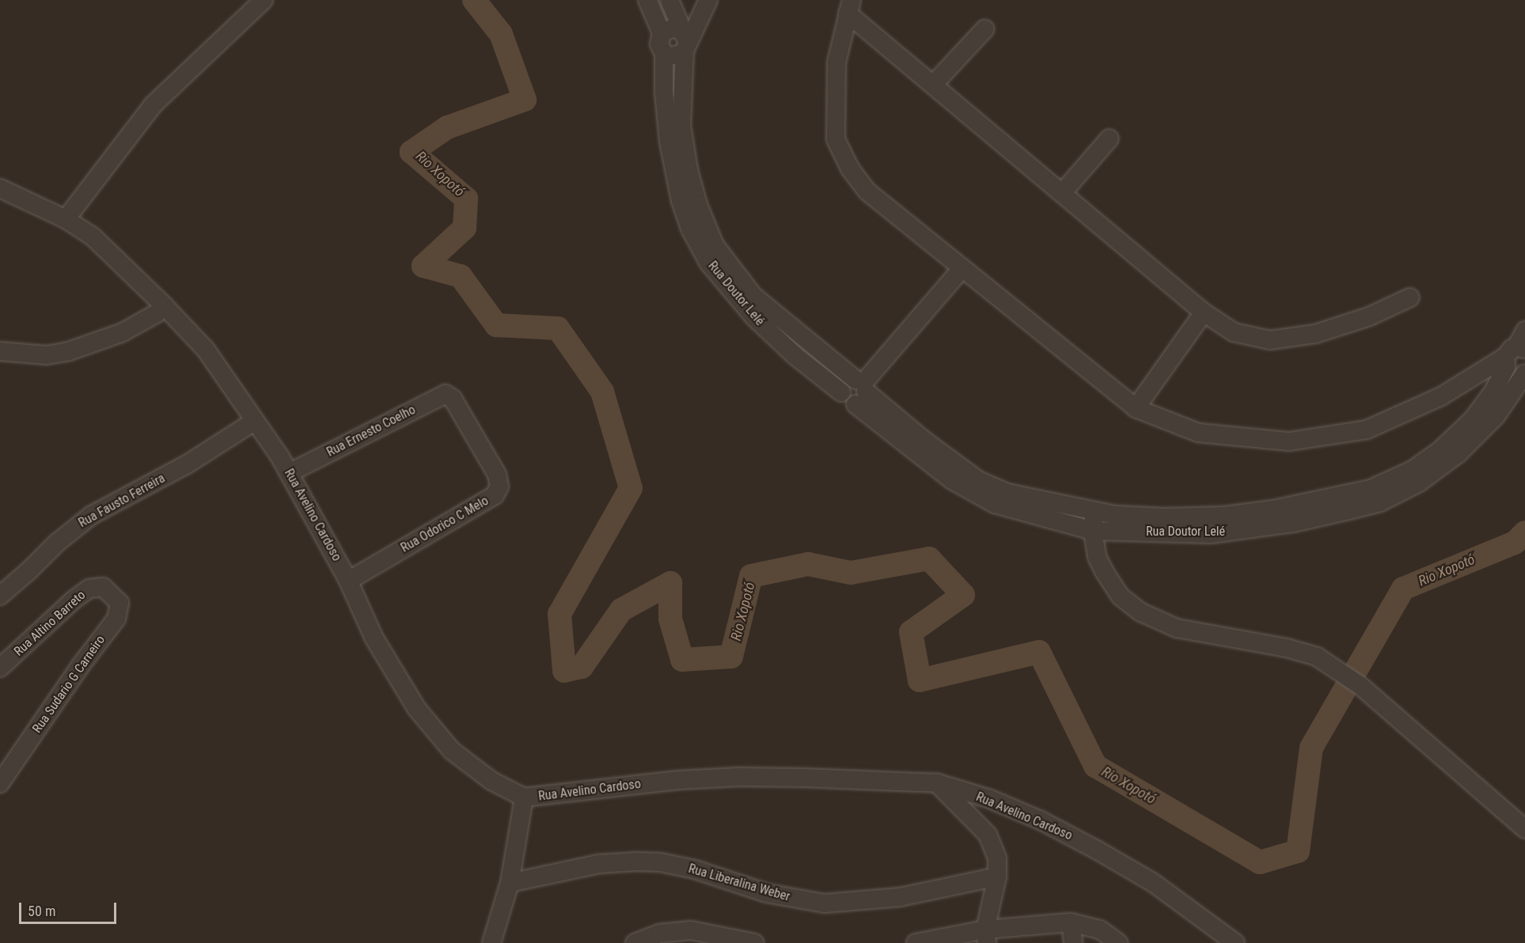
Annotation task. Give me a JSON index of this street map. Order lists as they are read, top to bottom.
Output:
{
  "streets": {
    "street": [
      "Rua Doutor Lelé",
      "Rua Ernesto Coelho",
      "Rua Fausto Ferreira",
      "Rua Avelino Cardoso",
      "Rua Odorico C Melo",
      "Rua Altino Barreto",
      "Rua Sudario G Carneiro",
      "Rua Liberalina Weber"
    ]
  },
  "crossings": [
    ["Rua Ernesto Coelho", "Rua Avelino Cardoso"],
    ["Rua Ernesto Coelho", "Rua Odorico C Melo"],
    ["Rua Fausto Ferreira", "Rua Avelino Cardoso"],
    ["Rua Avelino Cardoso", "Rua Odorico C Melo"],
    ["Rua Altino Barreto", "Rua Sudario G Carneiro"]
  ],
  "water": ["Rio Xopotó"],
  "scale_bar": "50 m"
}
